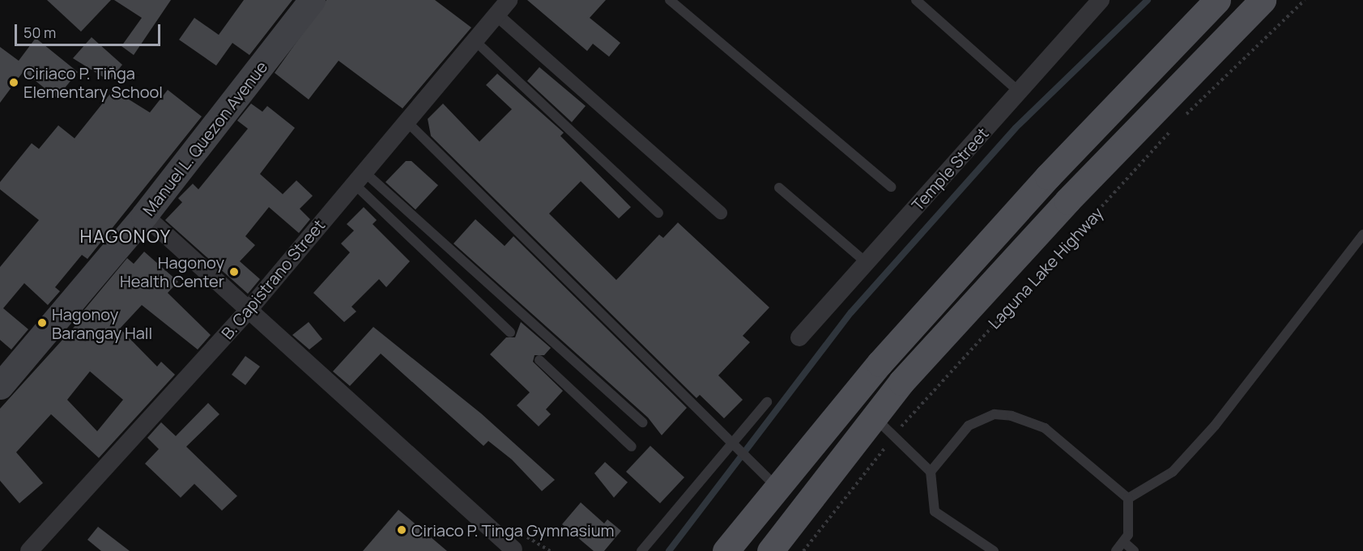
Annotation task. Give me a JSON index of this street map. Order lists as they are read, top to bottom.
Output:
{
  "streets": {
    "main road": ["Manuel L. Quezon Avenue", "Laguna Lake Highway"],
    "street": ["Temple Street", "B. Capistrano Street"]
  },
  "districts": ["HAGONOY"],
  "places": [
    "Ciriaco P. Tiñga Elementary School",
    "Hagonoy Health Center",
    "Hagonoy Barangay Hall",
    "Ciriaco P. Tinga Gymnasium"
  ],
  "scale_bar": "50 m"
}
